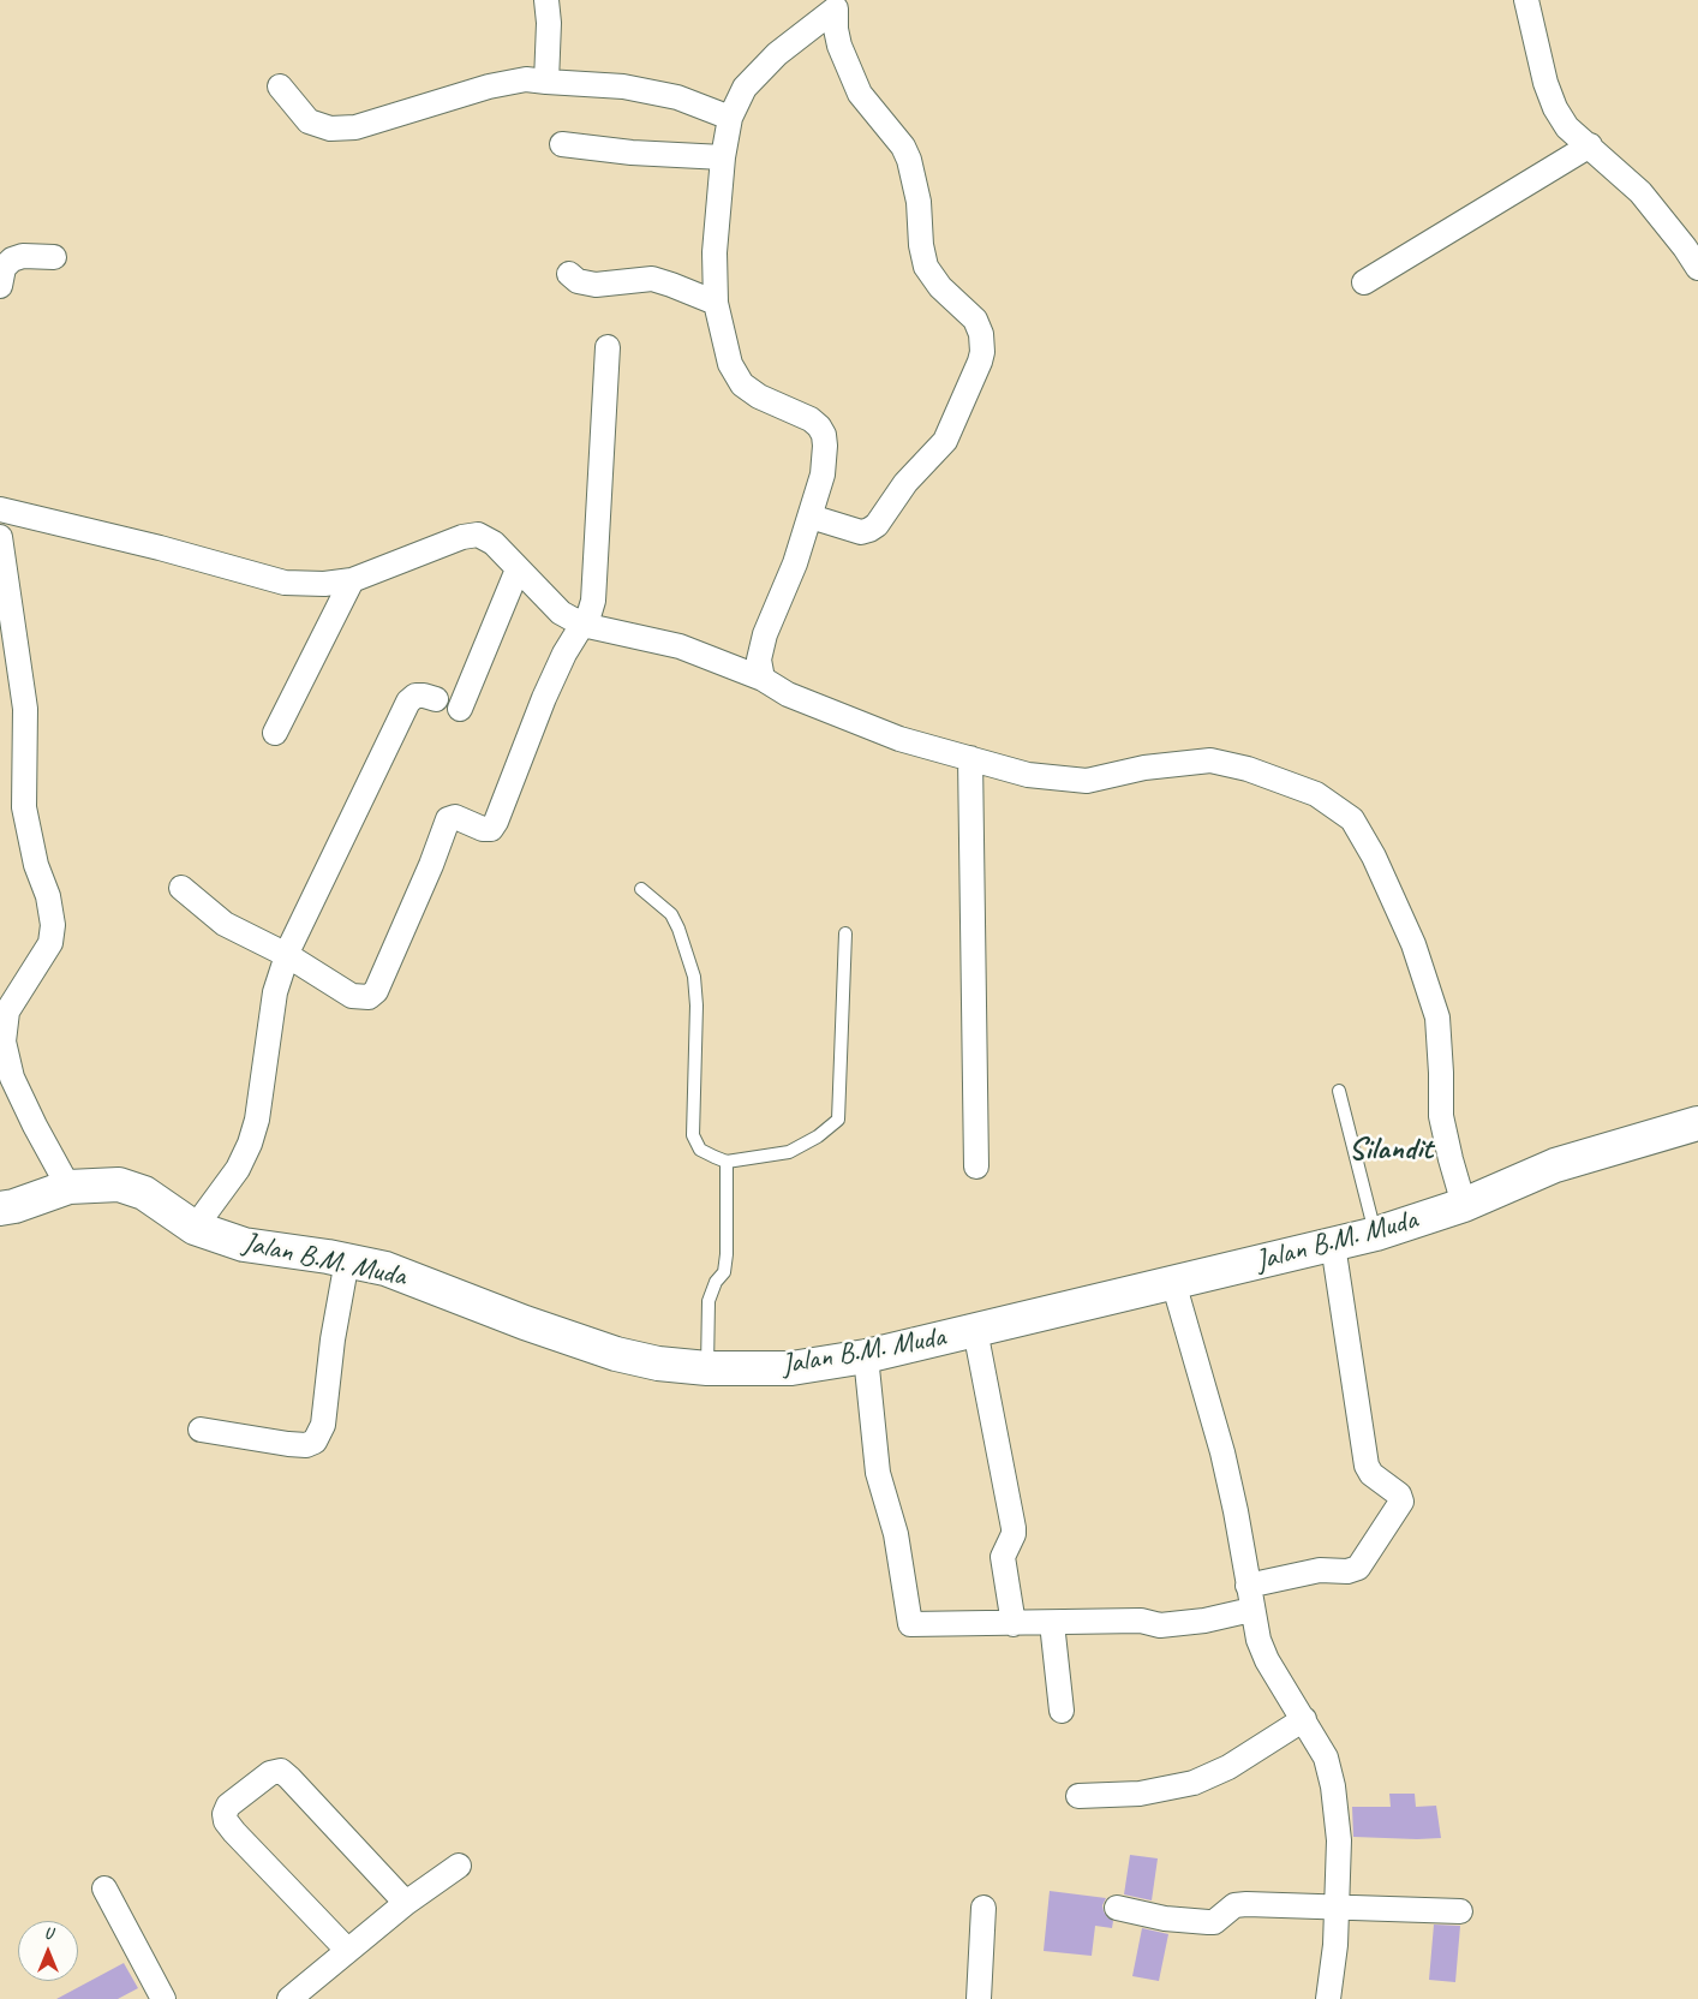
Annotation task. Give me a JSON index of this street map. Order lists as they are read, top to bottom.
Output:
{
  "streets": {
    "street": ["Jalan B.M. Muda"]
  },
  "districts": ["Silandit"],
  "north": "top"
}
